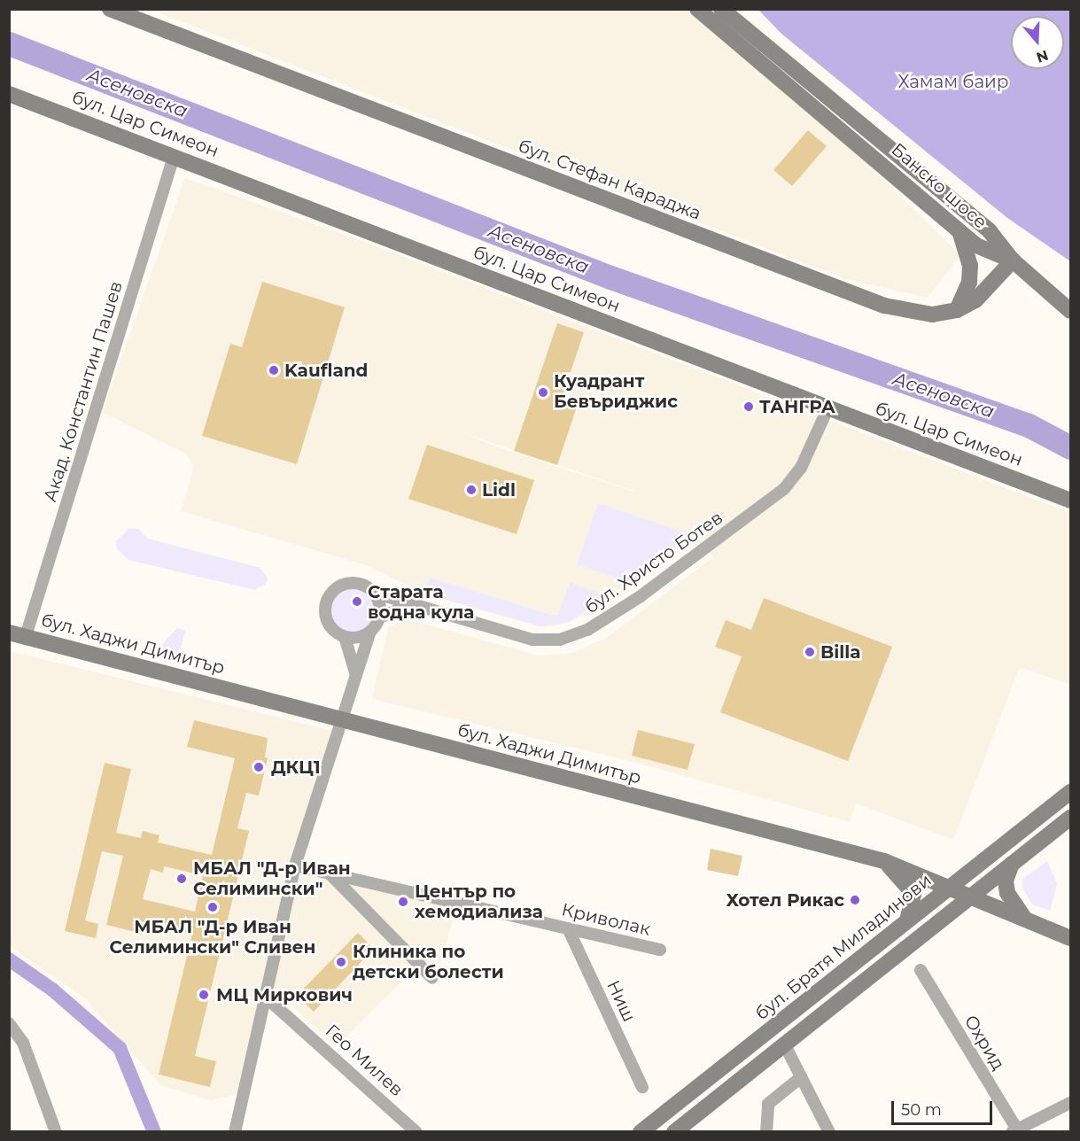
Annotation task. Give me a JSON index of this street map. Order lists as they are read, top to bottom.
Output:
{
  "streets": {
    "main road": [
      "бул. Цар Симеон",
      "бул. Стефан Караджа",
      "Банско шосе",
      "бул. Хаджи Димитър",
      "бул. Братя Миладинови"
    ],
    "street": [
      "Акад. Константин Пашев",
      "бул. Христо Ботев",
      "Криволак",
      "Ниш",
      "Охрид",
      "Гео Милев"
    ]
  },
  "crossings": [
    ["бул. Цар Симеон", "Акад. Константин Пашев"],
    ["бул. Цар Симеон", "бул. Христо Ботев"],
    ["бул. Стефан Караджа", "Банско шосе"],
    ["Акад. Константин Пашев", "бул. Хаджи Димитър"],
    ["бул. Хаджи Димитър", "бул. Братя Миладинови"],
    ["Криволак", "Ниш"]
  ],
  "water": ["Асеновска"],
  "parks": ["Хамам баир"],
  "places": [
    "Kaufland",
    "Куадрант Бевъриджис",
    "ТАНГРА",
    "Lidl",
    "Старата водна кула",
    "Billa",
    "ДКЦ1",
    "МБАЛ \"Д-р Иван Селимински\"",
    "Хотел Рикас",
    "Център по хемодиализа",
    "МБАЛ \"Д-р Иван Селимински\" Сливен",
    "Клиника по детски болести",
    "МЦ Миркович"
  ],
  "scale_bar": "50 m",
  "north": "bottom"
}
